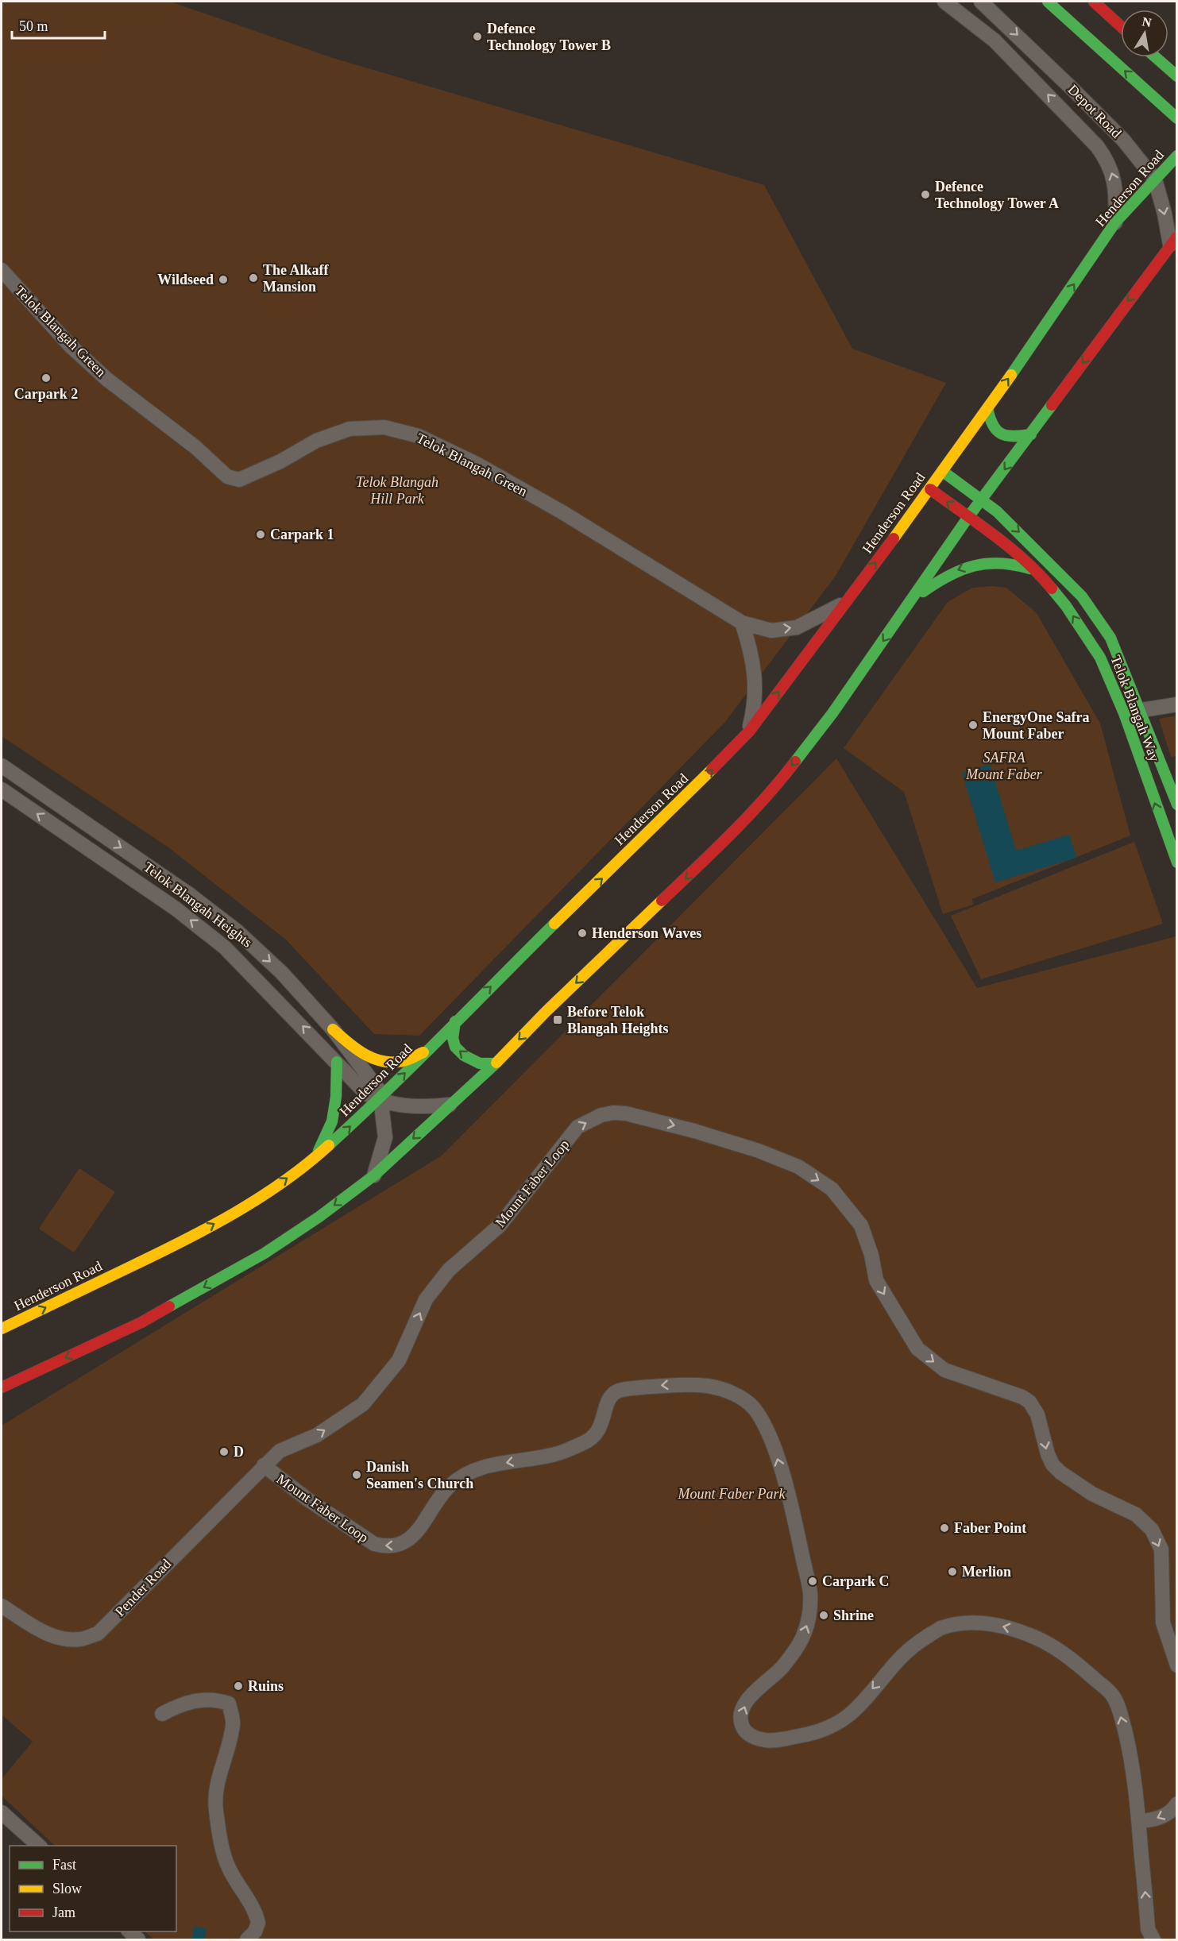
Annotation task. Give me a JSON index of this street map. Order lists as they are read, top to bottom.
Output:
{
  "streets": {
    "main road": ["Henderson Road", "Telok Blangah Way"],
    "street": [
      "Depot Road",
      "Telok Blangah Green",
      "Telok Blangah Heights",
      "Mount Faber Loop",
      "Pender Road"
    ]
  },
  "crossings": [
    ["Depot Road", "Henderson Road"],
    ["Henderson Road", "Telok Blangah Green"],
    ["Henderson Road", "Telok Blangah Way"],
    ["Henderson Road", "Telok Blangah Heights"],
    ["Mount Faber Loop", "Pender Road"]
  ],
  "parks": ["Telok Blangah Hill Park", "SAFRA Mount Faber", "Mount Faber Park"],
  "places": {
    "other": [
      "Defence Technology Tower B",
      "Defence Technology Tower A",
      "The Alkaff Mansion",
      "Wildseed",
      "Carpark 2",
      "Carpark 1",
      "EnergyOne Safra Mount Faber",
      "Henderson Waves",
      "D",
      "Danish Seamen's Church",
      "Faber Point",
      "Merlion",
      "Carpark C",
      "Shrine",
      "Ruins"
    ],
    "transit": ["Before Telok Blangah Heights"]
  },
  "legend": ["Fast", "Slow", "Jam"],
  "scale_bar": "50 m",
  "north": "top"
}
